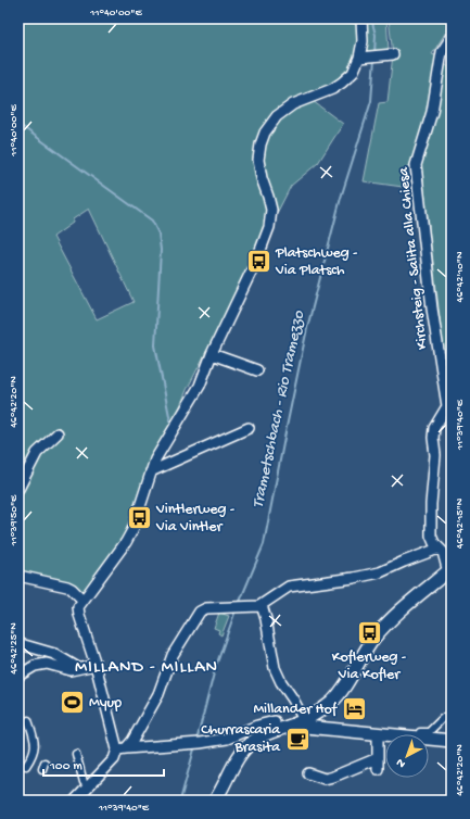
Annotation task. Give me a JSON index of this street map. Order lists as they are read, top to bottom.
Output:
{
  "streets": {
    "street": ["Kirchsteig - Salita alla Chiesa"]
  },
  "districts": ["MILLAND - MILLAN"],
  "water": ["Trametschbach - Rio Tramezzo"],
  "places": {
    "bus stop": ["Platschweg - Via Platsch", "Vintlerweg - Via Vintler", "Koflerweg - Via Kofler"],
    "sports": ["Myup"],
    "hotel": ["Millander Hof"],
    "cafe": ["Churrascaria Brasita"]
  },
  "scale_bar": "100 m",
  "north": "bottom left",
  "coordinates": [
    "11°40'00\"E",
    "46°42'10\"N",
    "46°42'20\"N",
    "11°39'40\"E",
    "11°39'50\"E",
    "46°42'15\"N",
    "46°42'25\"N"
  ]
}
